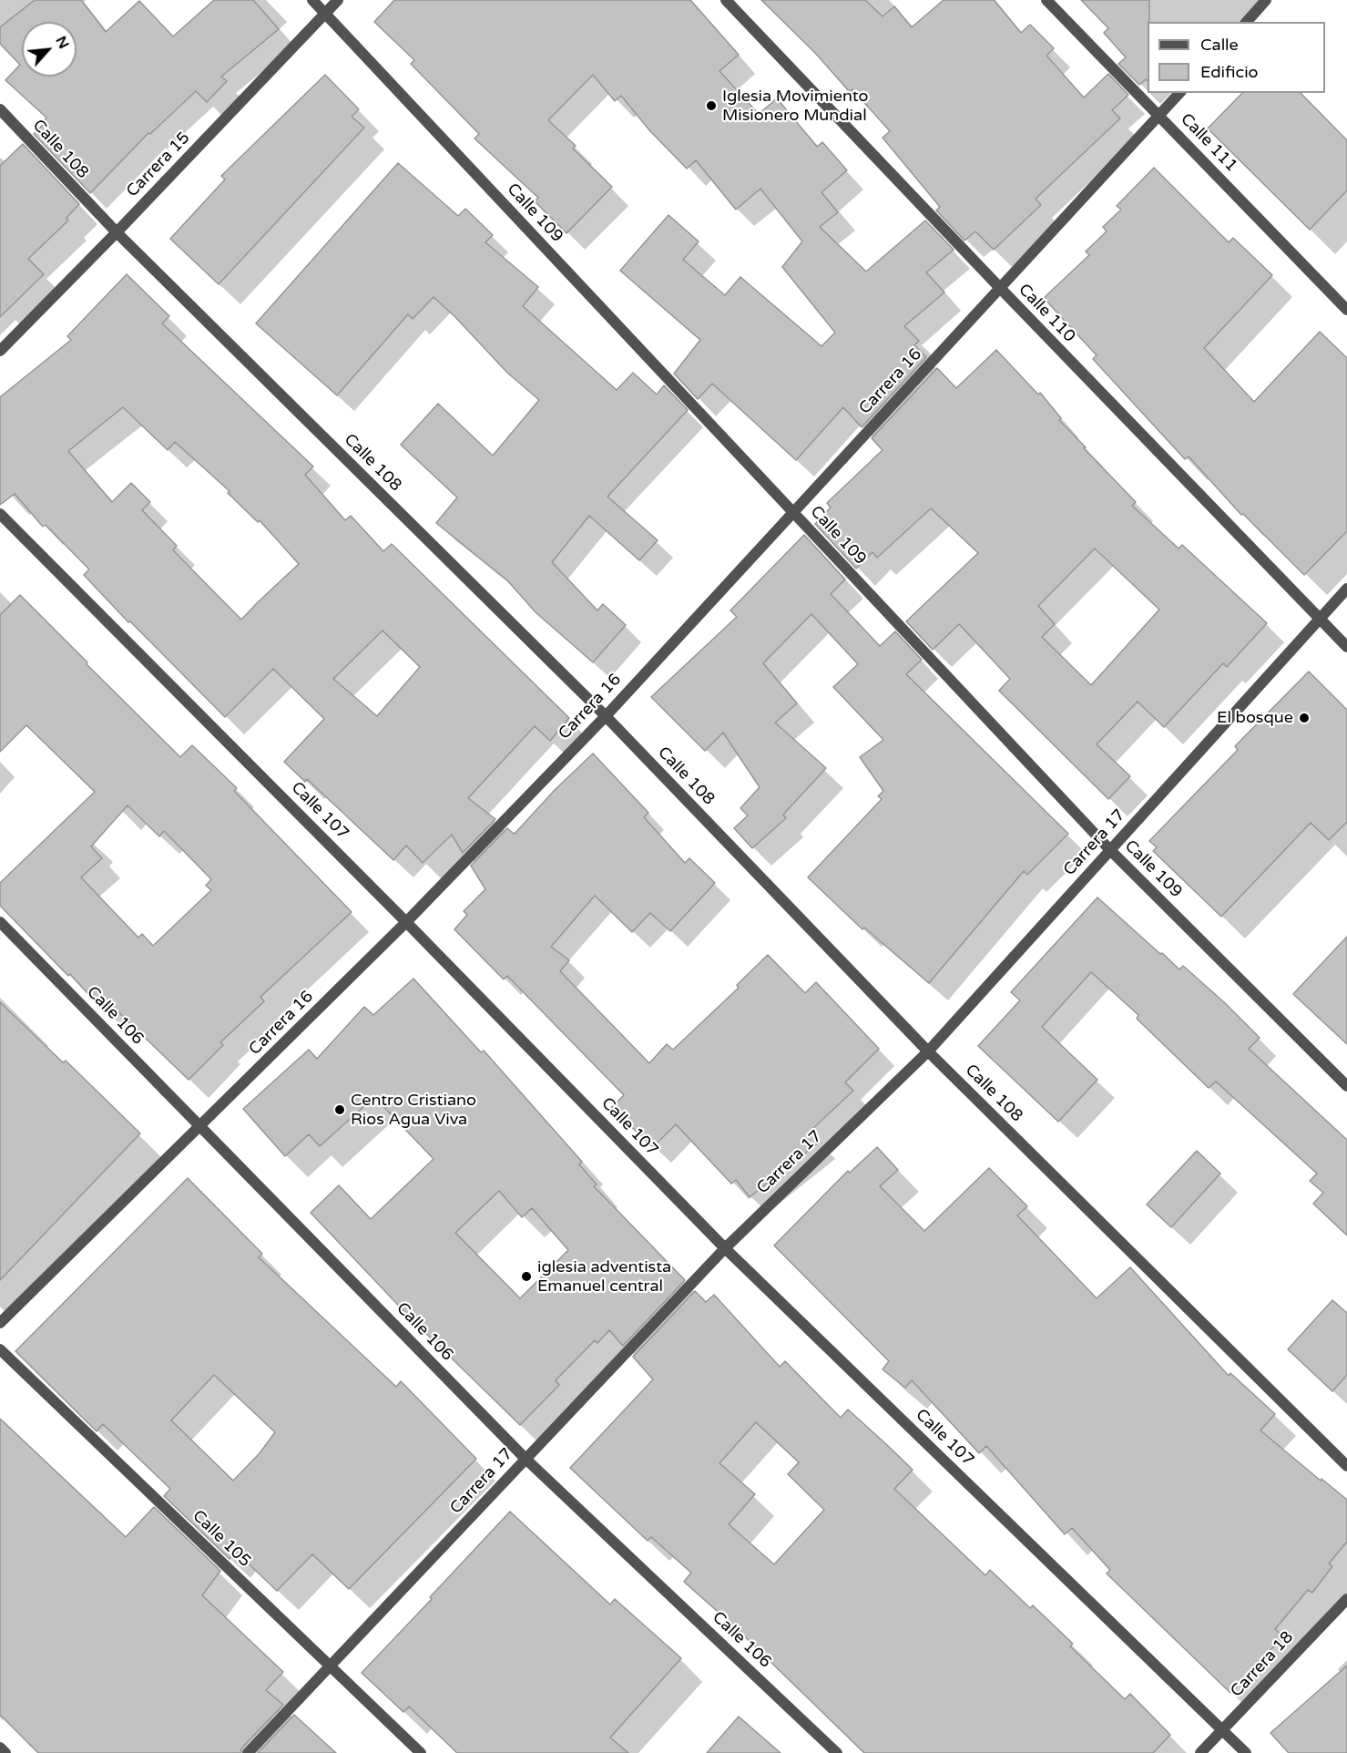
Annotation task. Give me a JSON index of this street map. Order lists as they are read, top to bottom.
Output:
{
  "streets": {
    "street": [
      "Calle 111",
      "Calle 108",
      "Carrera 15",
      "Calle 109",
      "Calle 110",
      "Carrera 16",
      "Calle 107",
      "Carrera 17",
      "Calle 106",
      "Calle 105",
      "Carrera 18"
    ]
  },
  "crossings": [
    ["Calle 111", "Carrera 16"],
    ["Calle 108", "Carrera 15"],
    ["Calle 108", "Carrera 16"],
    ["Calle 108", "Carrera 17"],
    ["Carrera 15", "Calle 109"],
    ["Calle 109", "Carrera 16"],
    ["Calle 109", "Carrera 17"],
    ["Calle 110", "Carrera 16"],
    ["Calle 110", "Carrera 17"],
    ["Carrera 16", "Calle 107"],
    ["Carrera 16", "Calle 106"],
    ["Calle 107", "Carrera 17"],
    ["Calle 107", "Carrera 18"],
    ["Carrera 17", "Calle 106"],
    ["Carrera 17", "Calle 105"]
  ],
  "places": [
    "Iglesia Movimiento Misionero Mundial",
    "El bosque",
    "Centro Cristiano Rios Agua Viva",
    "iglesia adventista Emanuel central"
  ],
  "legend": ["Calle", "Edificio"],
  "north": "top right"
}
